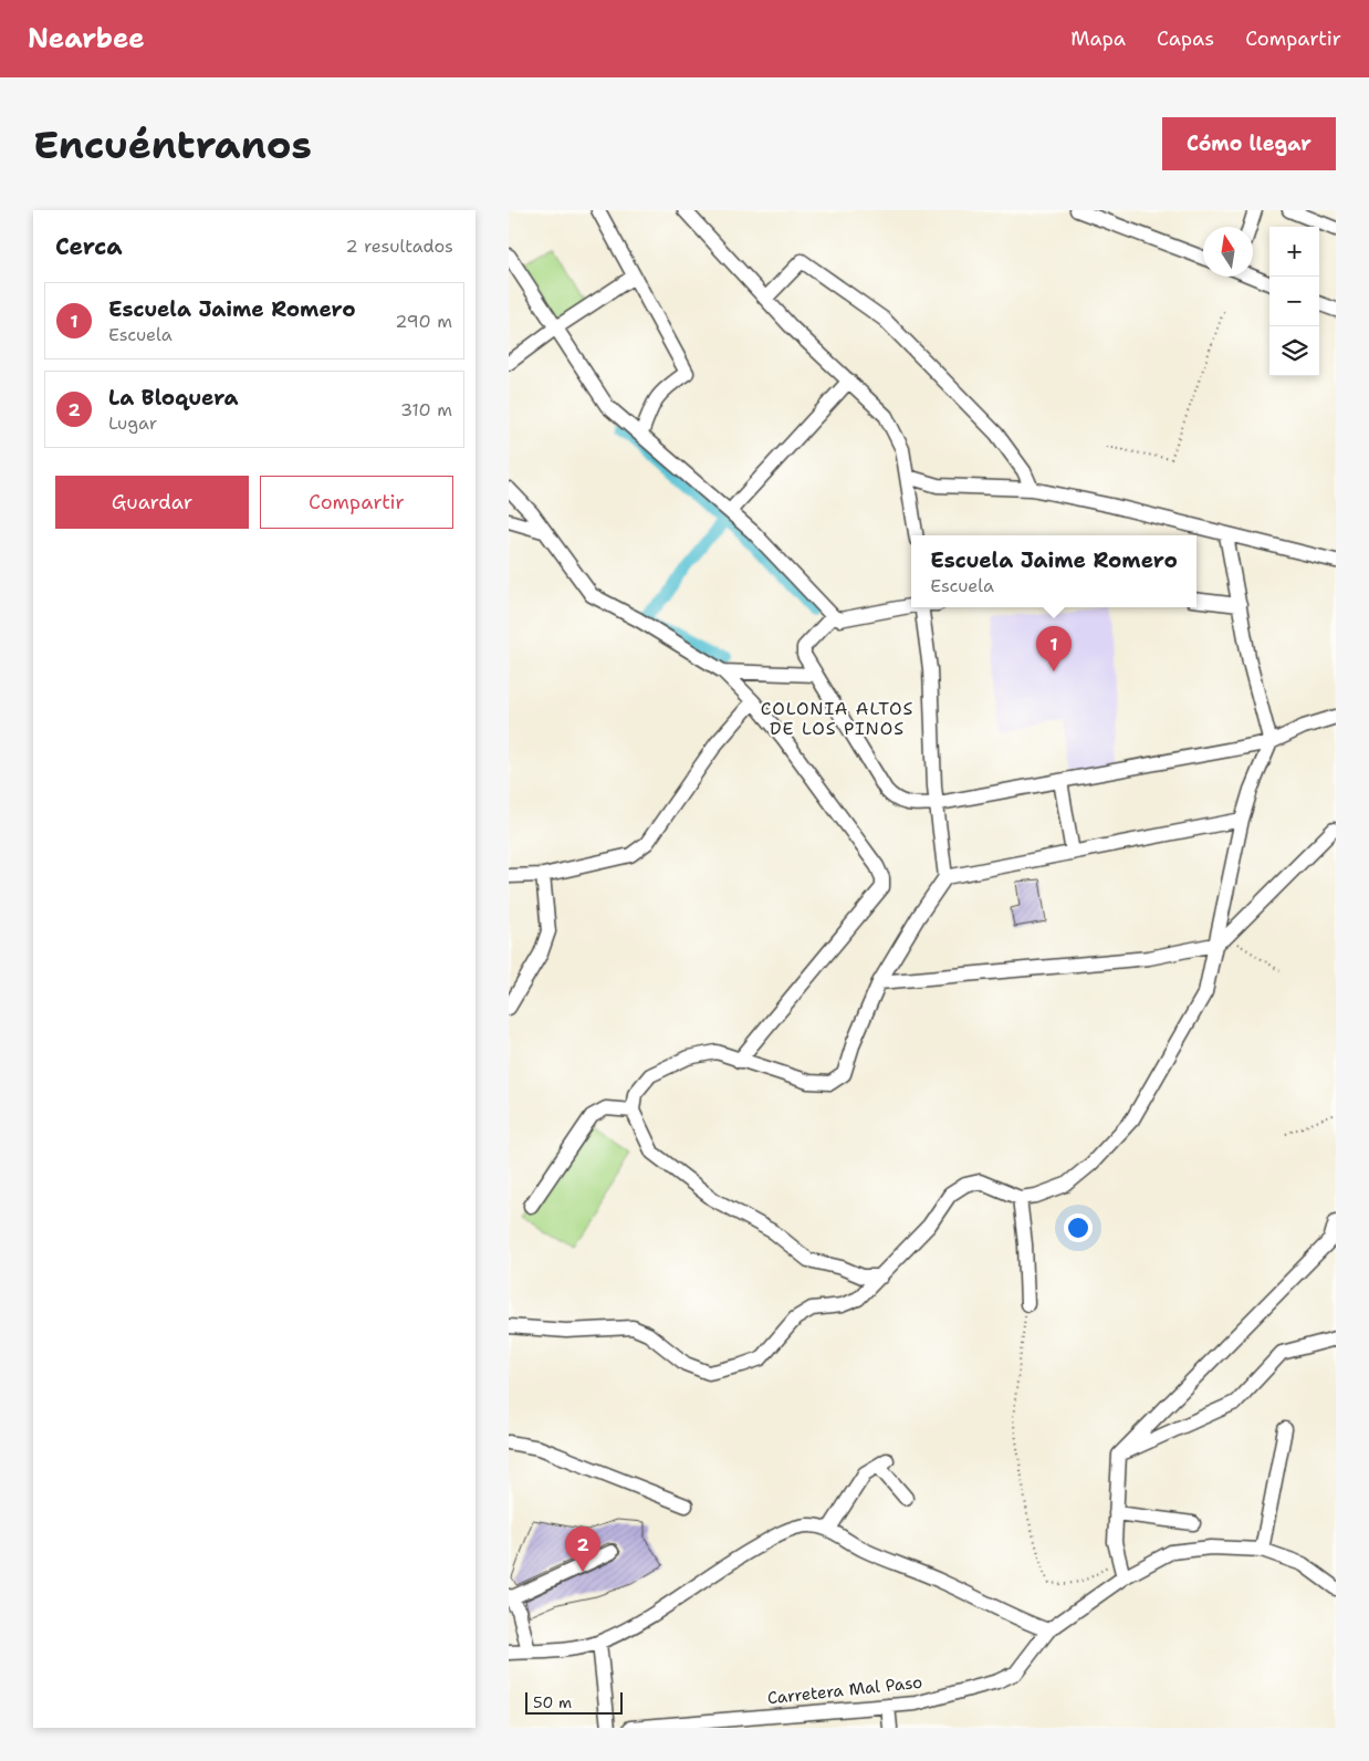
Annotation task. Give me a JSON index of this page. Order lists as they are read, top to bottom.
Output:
{
  "streets": {
    "street": ["Carretera Mal Paso"]
  },
  "districts": ["COLONIA ALTOS DE LOS PINOS"],
  "scale_bar": "50 m",
  "north": "top",
  "page": {
    "header": "Nearbee",
    "nav": ["Mapa", "Capas", "Compartir"],
    "buttons": [
      "Cómo llegar",
      ["Guardar", "Compartir"]
    ],
    "title": "Encuéntranos",
    "heading": ["Cerca", "2 resultados"],
    "map_buttons": ["+", "−"],
    "list": [
      {
        "mark": "1",
        "name": "Escuela Jaime Romero",
        "note": "Escuela",
        "value": "290 m"
      },
      {
        "mark": "2",
        "name": "La Bloquera",
        "note": "Lugar",
        "value": "310 m"
      }
    ],
    "popup": ["Escuela Jaime Romero", "Escuela"],
    "pins": ["1", "2"],
    "scale": "50 m"
  }
}
